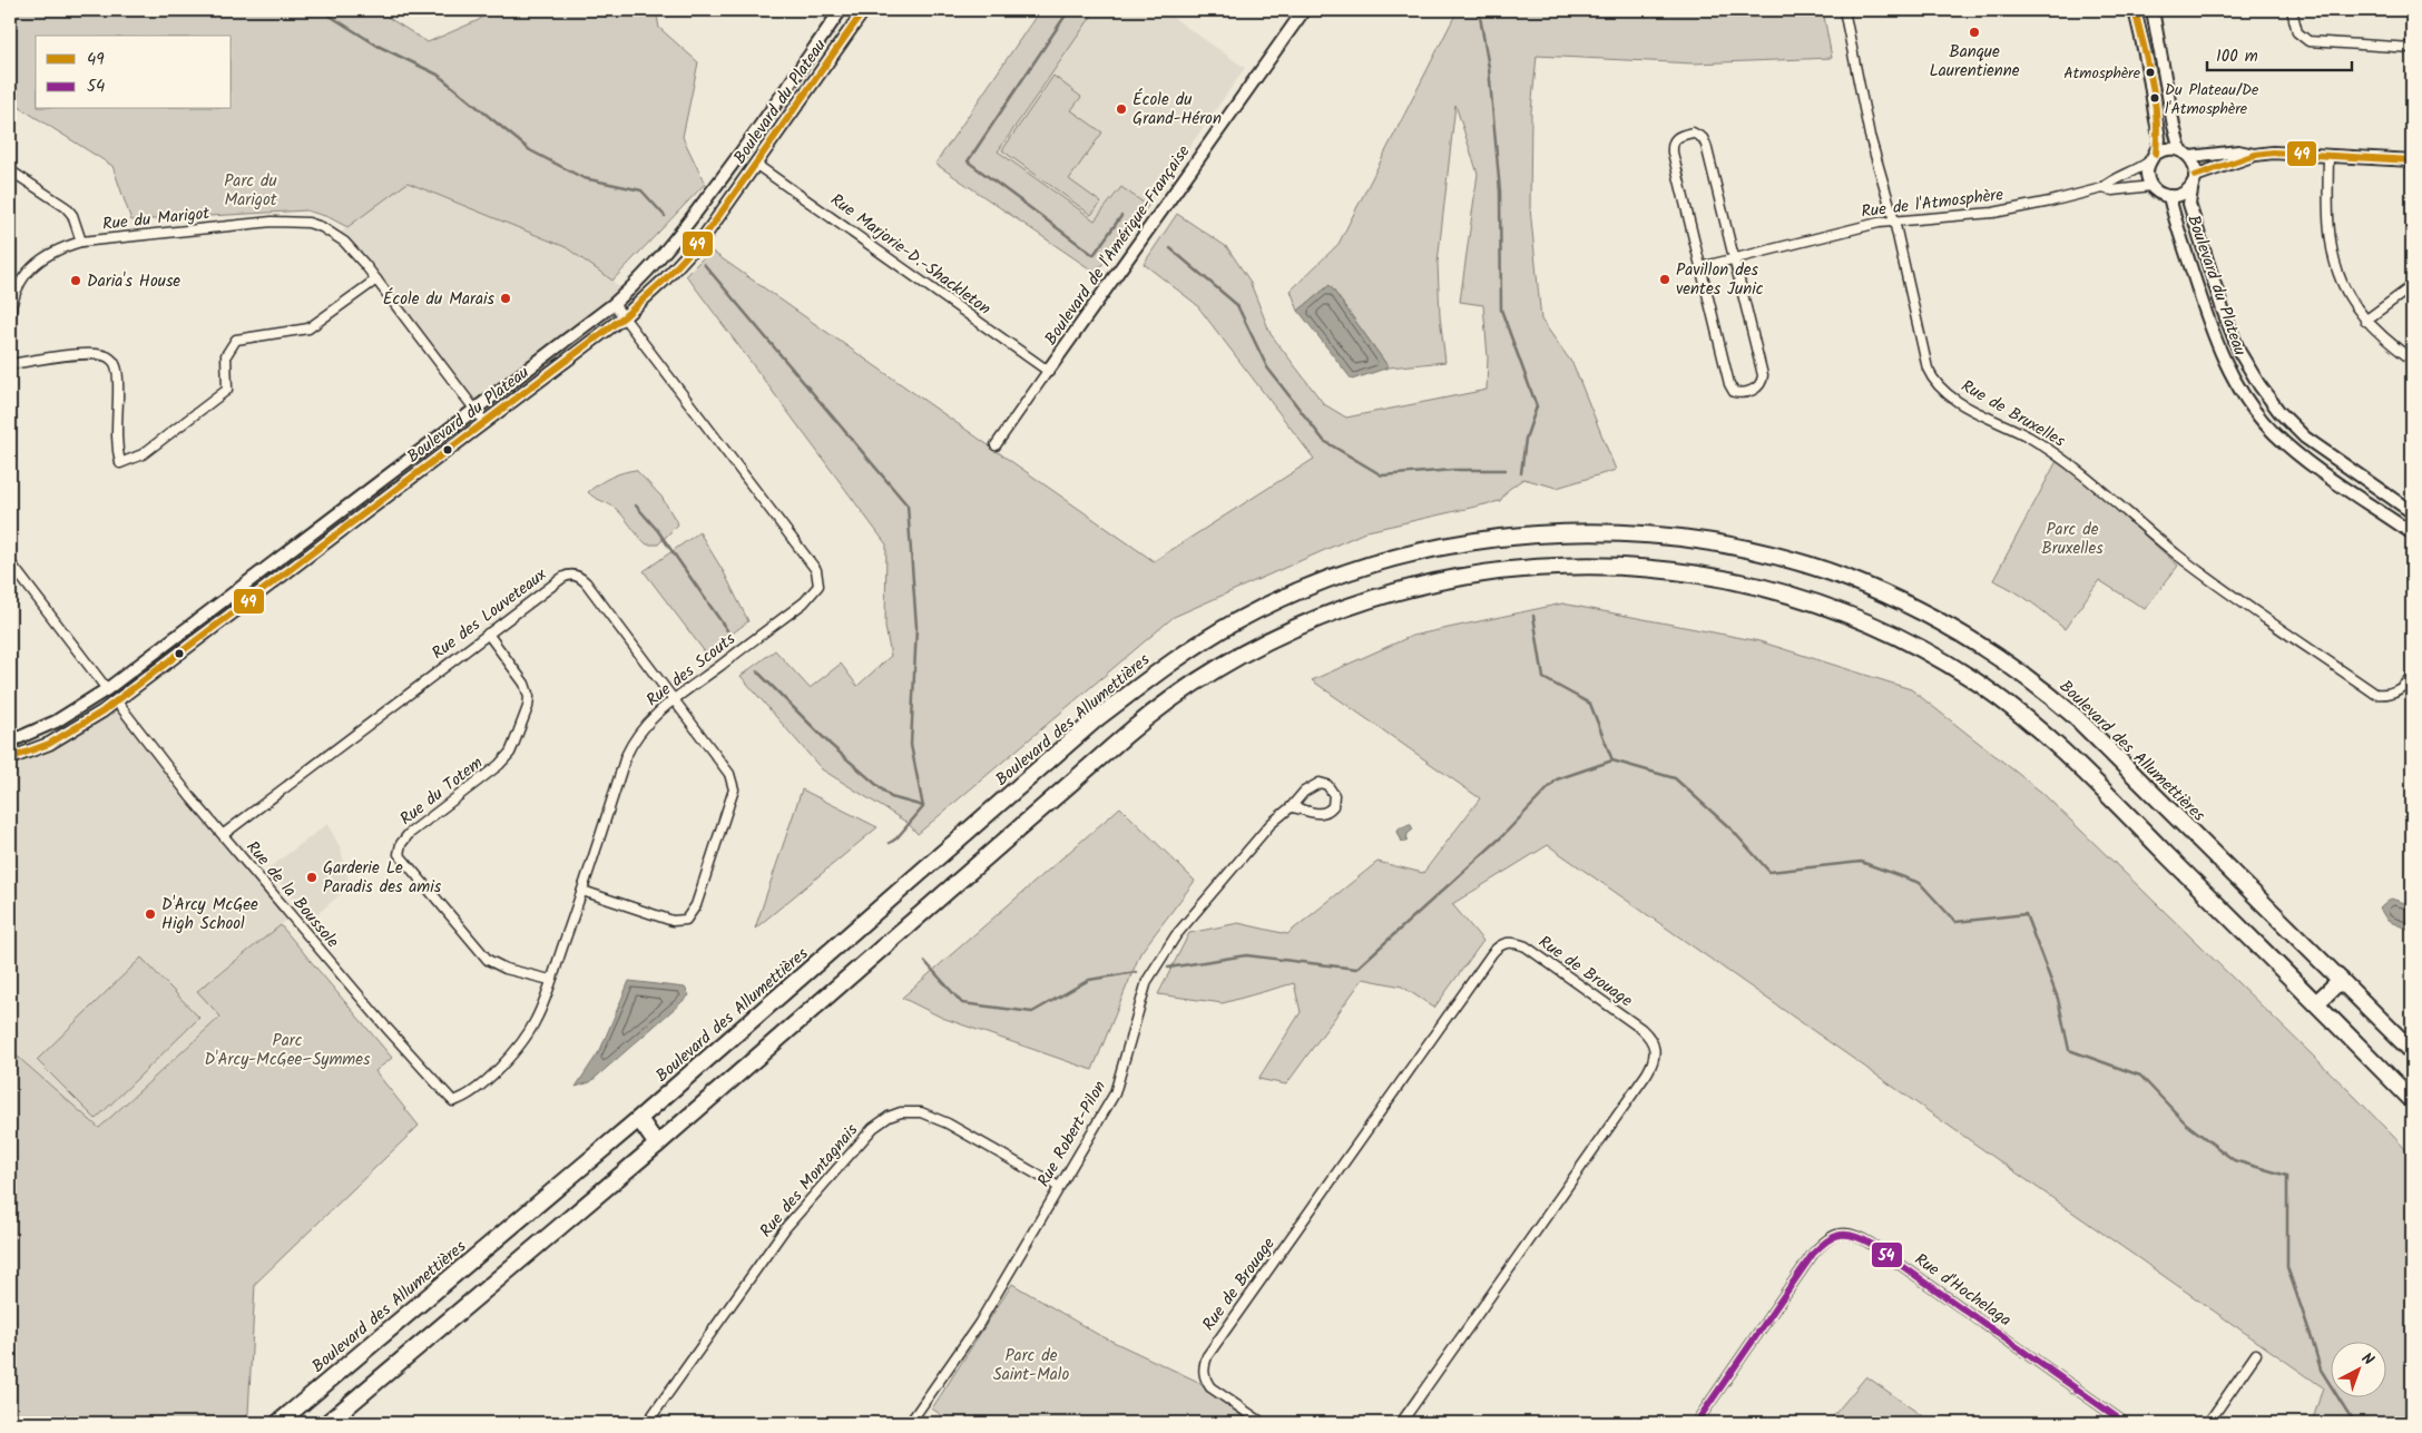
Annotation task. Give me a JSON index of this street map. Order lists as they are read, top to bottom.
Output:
{
  "streets": {
    "highway": ["Boulevard des Allumettières"],
    "main road": ["Boulevard du Plateau", "Boulevard de l'Amérique-Française"],
    "street": [
      "Rue de l'Atmosphère",
      "Rue du Marigot",
      "Rue Marjorie-D.-Shackleton",
      "Rue de Bruxelles",
      "Rue des Louveteaux",
      "Rue des Scouts",
      "Rue du Totem",
      "Rue de la Boussole",
      "Rue de Brouage",
      "Rue Robert-Pilon",
      "Rue des Montagnais",
      "Rue d'Hochelaga"
    ]
  },
  "crossings": [
    ["Boulevard du Plateau", "Rue de l'Atmosphère"],
    ["Boulevard du Plateau", "Rue du Marigot"],
    ["Boulevard du Plateau", "Rue Marjorie-D.-Shackleton"],
    ["Boulevard du Plateau", "Rue des Scouts"],
    ["Boulevard du Plateau", "Rue de la Boussole"],
    ["Rue de l'Atmosphère", "Rue de Bruxelles"],
    ["Boulevard de l'Amérique-Française", "Rue Marjorie-D.-Shackleton"],
    ["Rue des Louveteaux", "Rue des Scouts"],
    ["Rue des Louveteaux", "Rue du Totem"],
    ["Rue des Louveteaux", "Rue de la Boussole"],
    ["Rue des Scouts", "Rue du Totem"],
    ["Rue des Scouts", "Rue de la Boussole"],
    ["Rue Robert-Pilon", "Rue des Montagnais"]
  ],
  "parks": [
    "Parc du Marigot",
    "Parc de Bruxelles",
    "Parc D'Arcy-McGee–Symmes",
    "Parc de Saint-Malo"
  ],
  "places": [
    "Banque Laurentienne",
    "Atmosphère",
    "Du Plateau/De l'Atmosphère",
    "École du Grand-Héron",
    "Pavillon des ventes Junic",
    "Daria's House",
    "École du Marais",
    "Garderie Le Paradis des amis",
    "D'Arcy McGee High School"
  ],
  "lines": ["transit line 49", "transit line 54"],
  "legend": ["49", "54"],
  "scale_bar": "100 m",
  "north": "top right"
}
